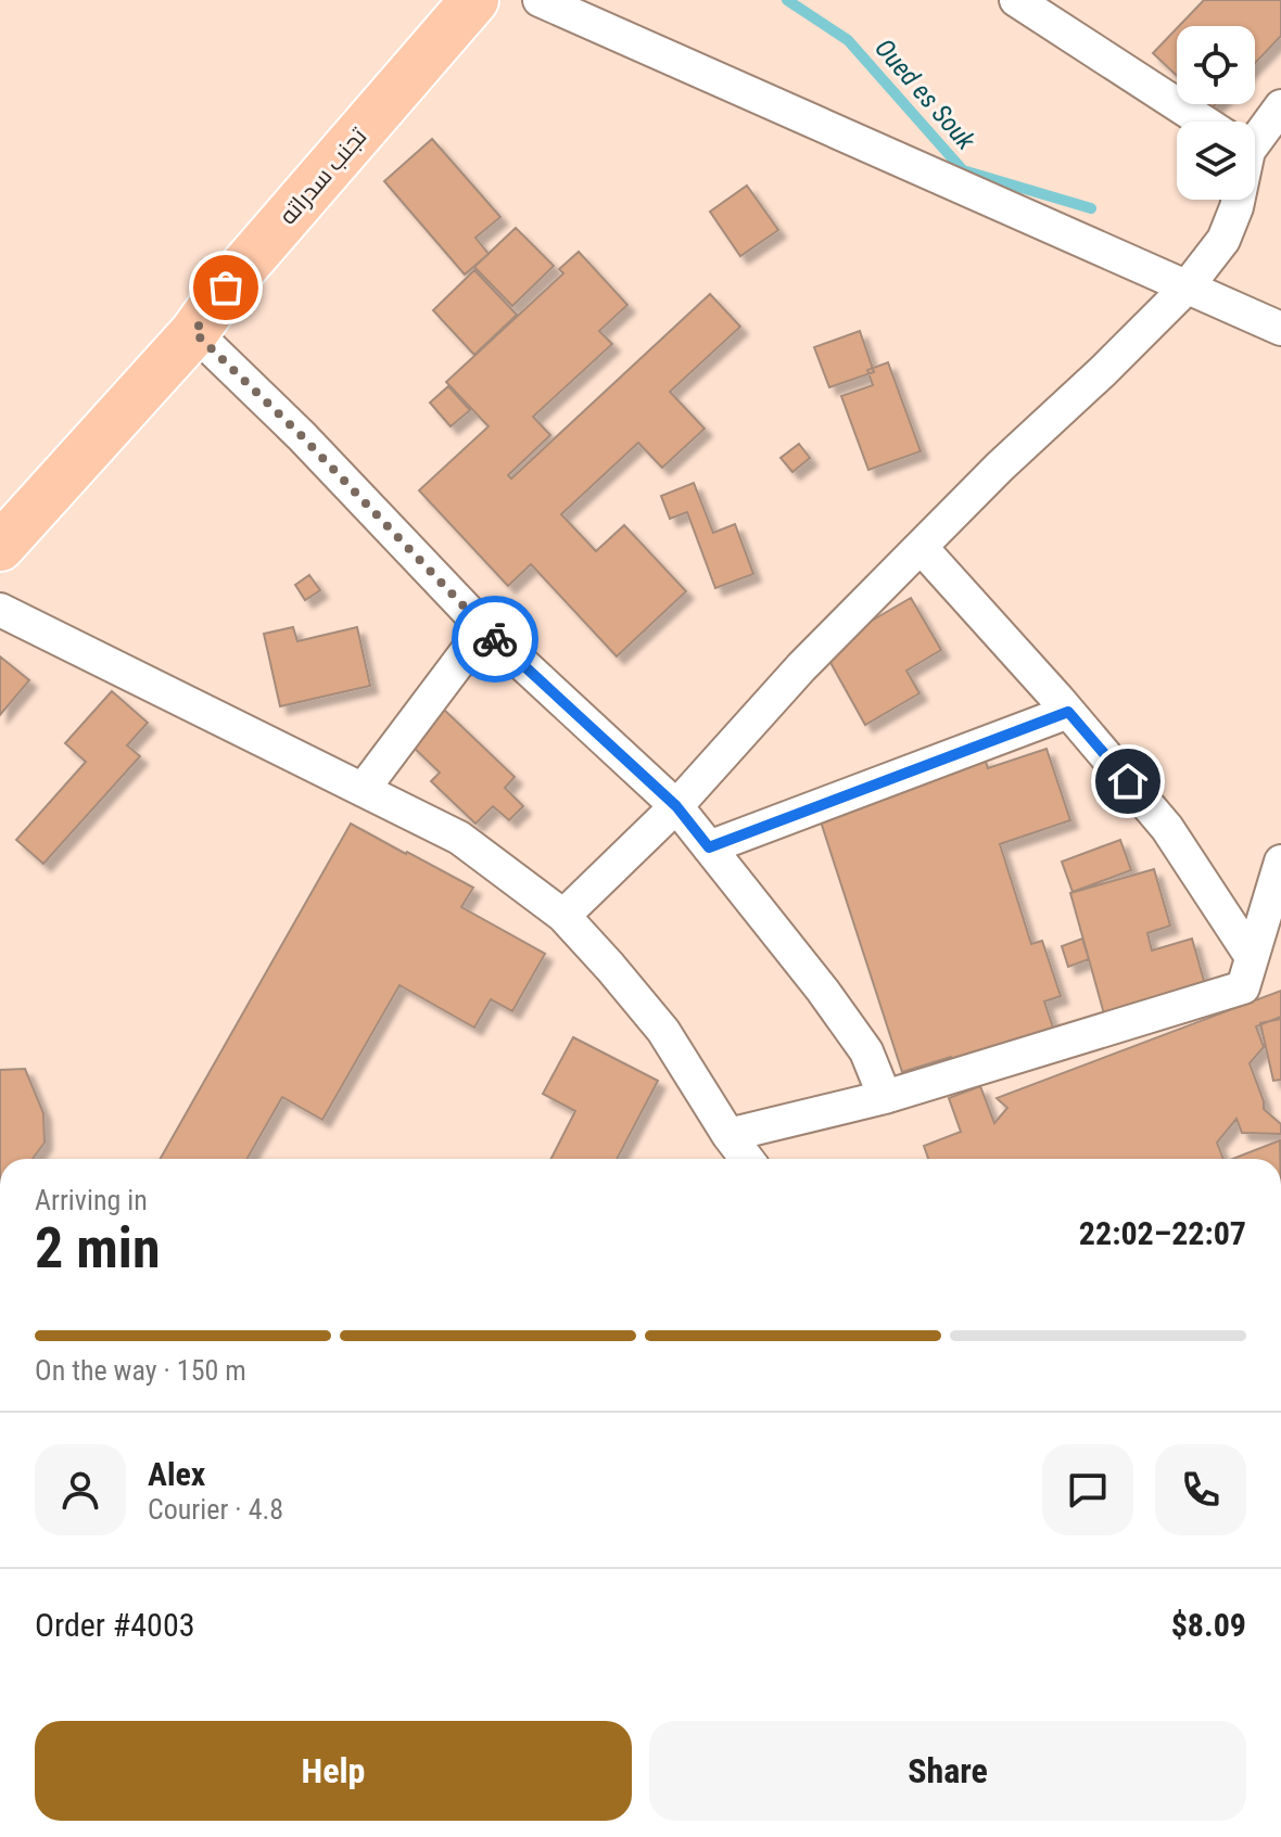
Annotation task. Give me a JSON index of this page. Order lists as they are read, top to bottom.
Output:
{
  "streets": {
    "highway": ["تجنب سدراته"]
  },
  "water": ["Oued es Souk"],
  "page": {
    "heading": ["2 min", "Arriving in", "22:02–22:07"],
    "panel": [
      "Alex",
      "Courier · 4.8",
      "Order #4003",
      "$8.09"
    ],
    "bar": "On the way · 150 m",
    "buttons": ["Help", "Share"]
  }
}
